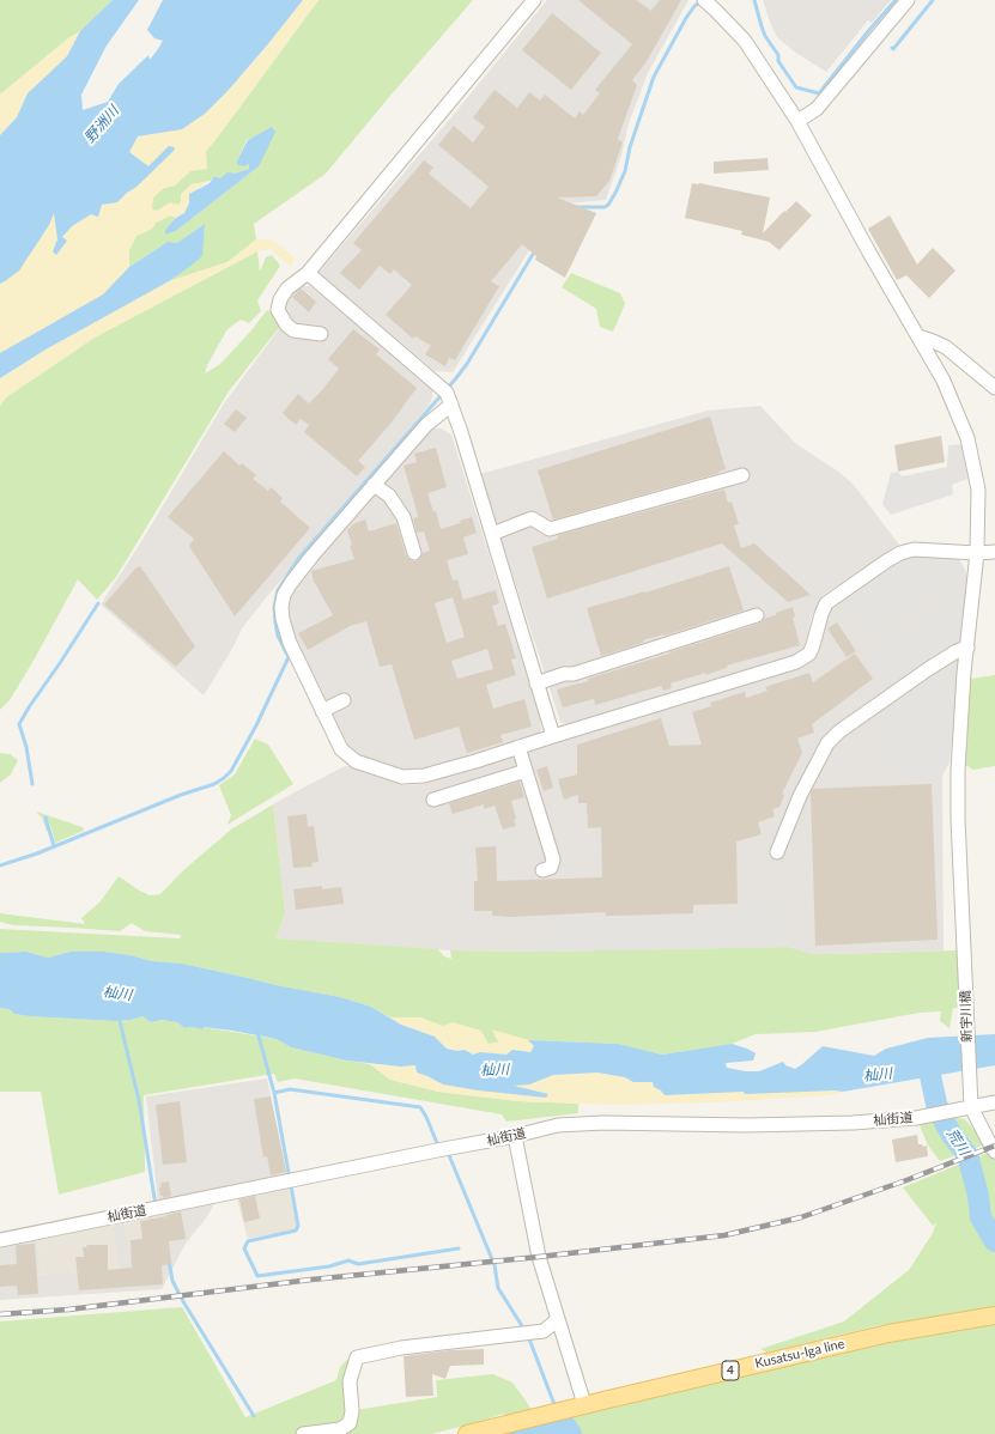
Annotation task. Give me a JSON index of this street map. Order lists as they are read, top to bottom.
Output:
{
  "streets": {
    "main road": ["Kusatsu-Iga line", "4"],
    "street": ["新宇川橋", "杣街道"]
  },
  "crossings": [
    ["新宇川橋", "杣街道"]
  ],
  "water": ["野洲川", "杣川", "荒川"]
}
